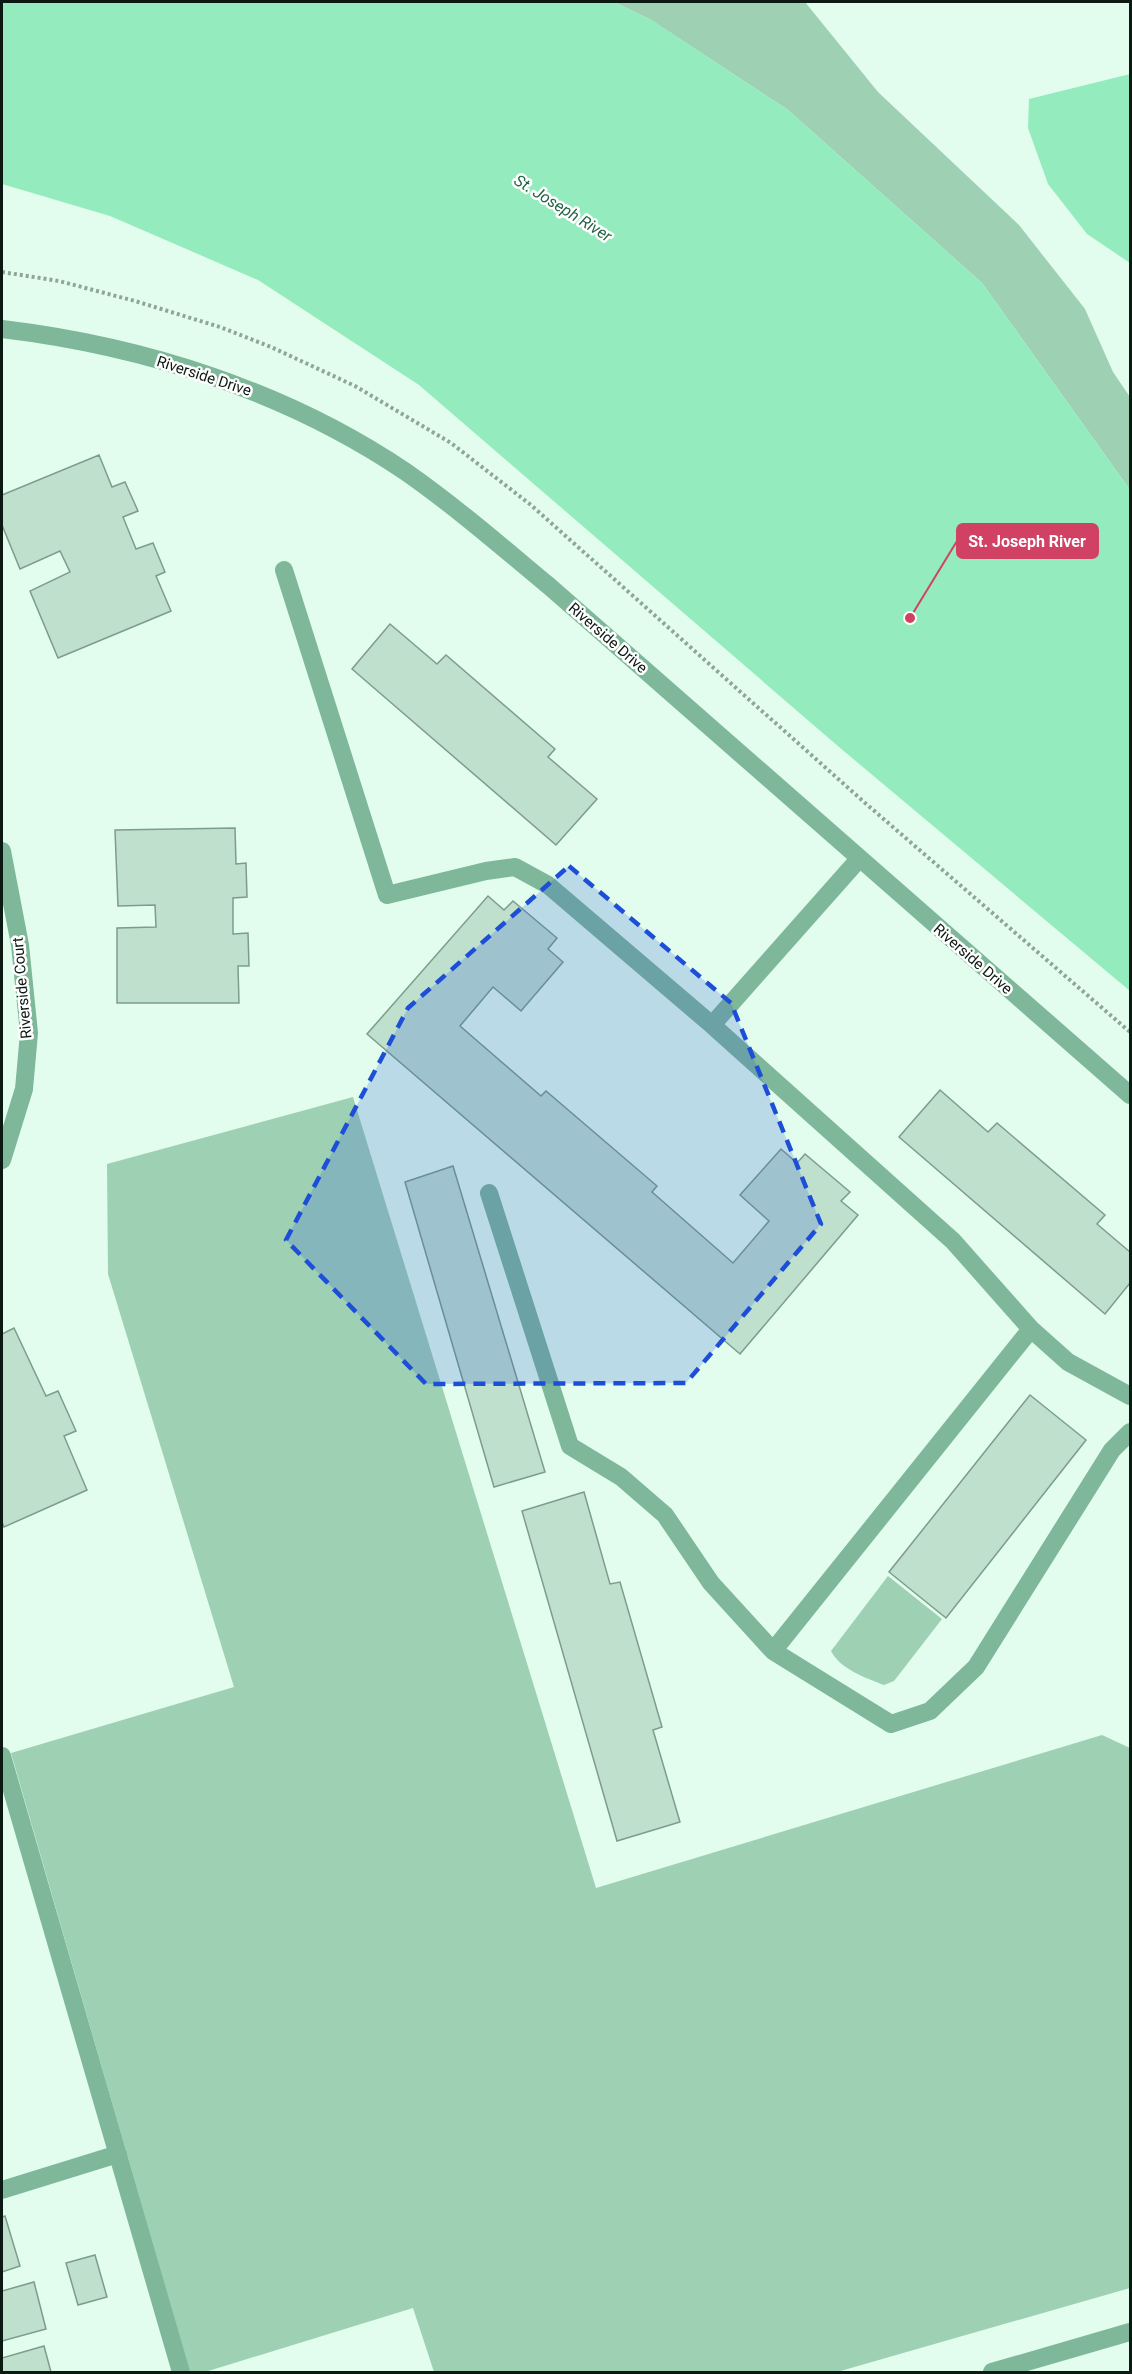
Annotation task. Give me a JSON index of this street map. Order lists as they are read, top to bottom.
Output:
{
  "streets": {
    "street": ["Riverside Drive", "Riverside Court"]
  },
  "water": ["St. Joseph River"],
  "places": ["St. Joseph River"]
}
